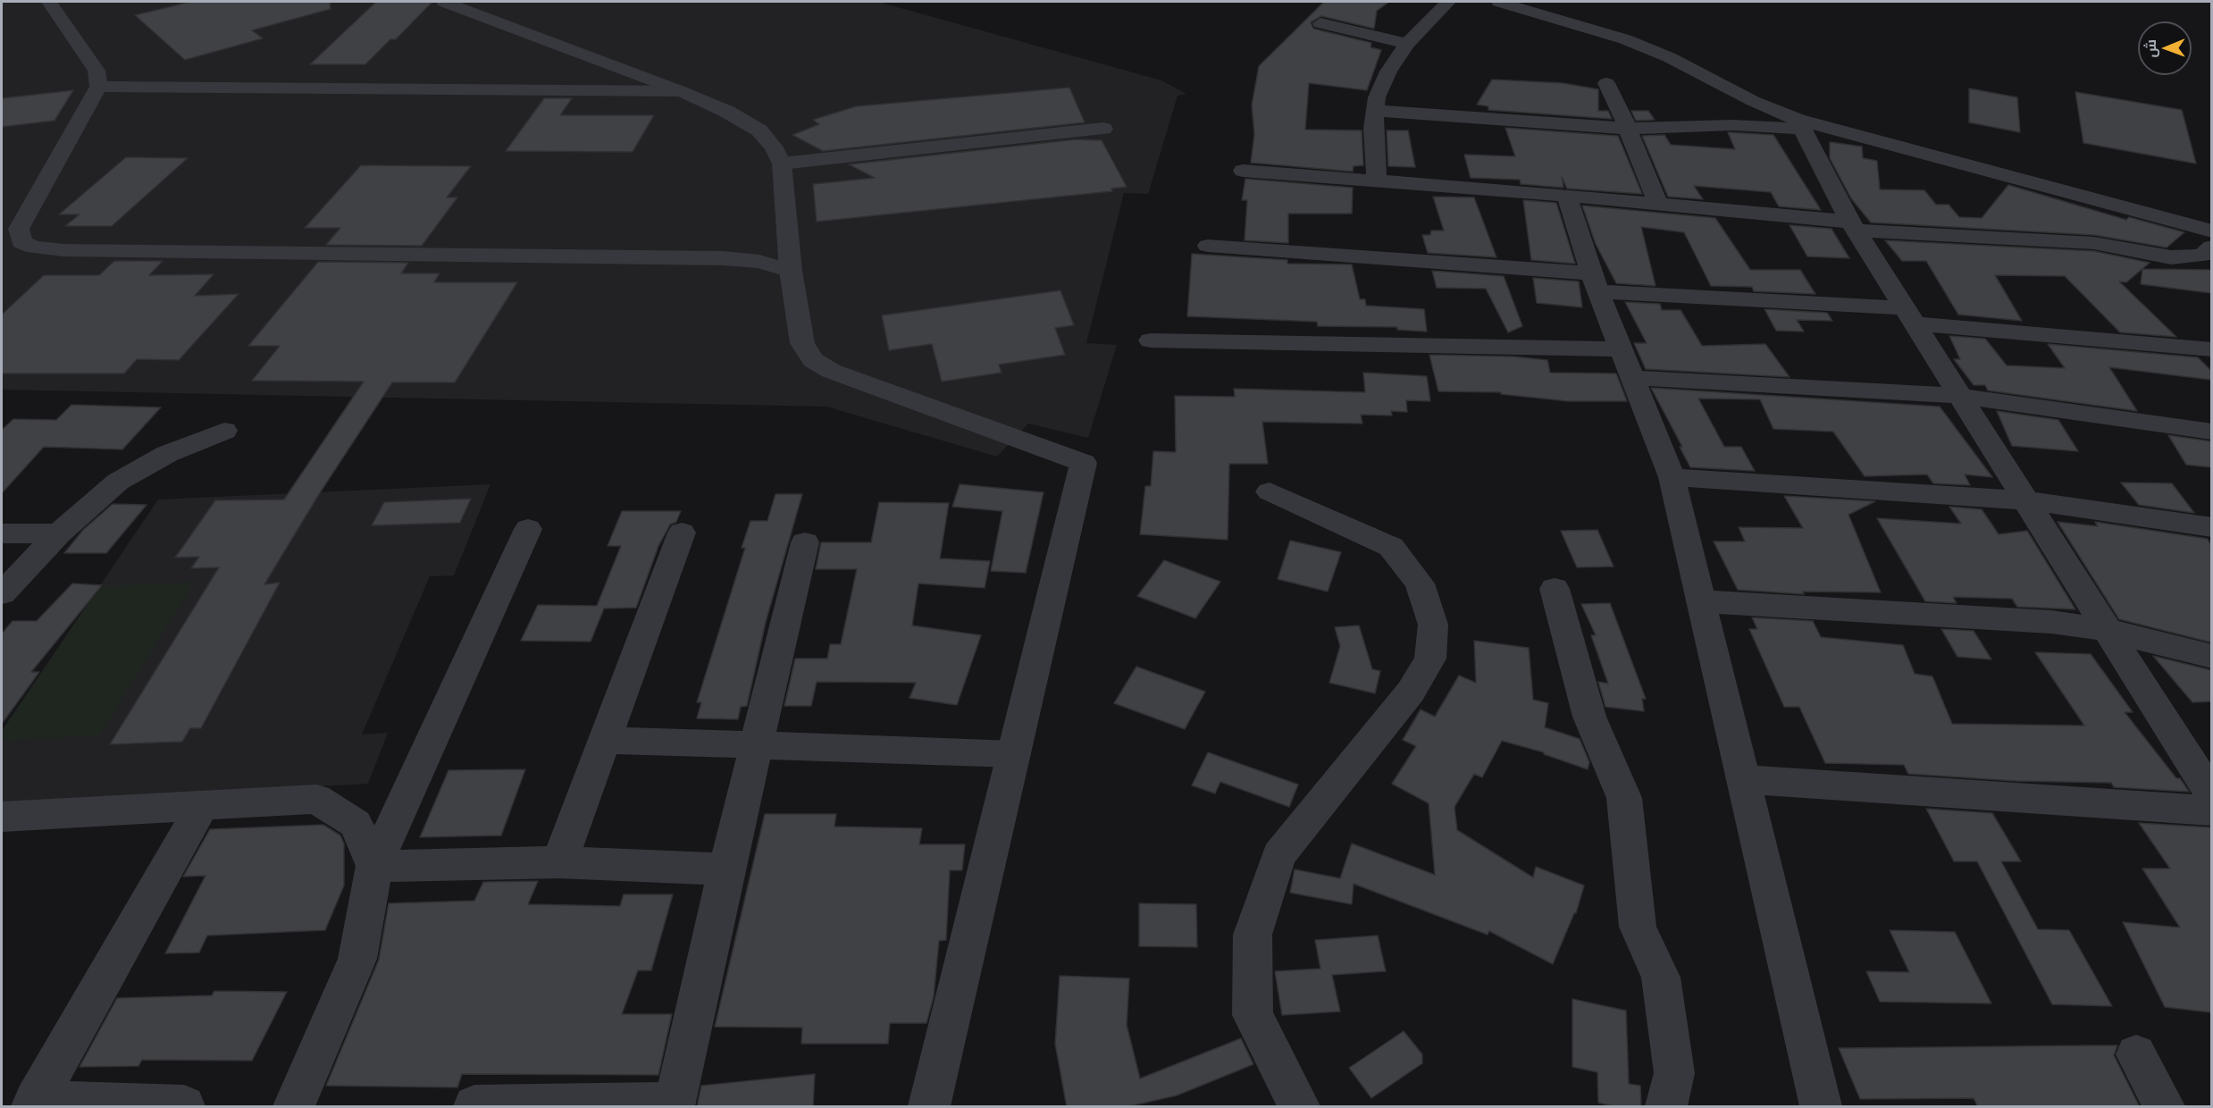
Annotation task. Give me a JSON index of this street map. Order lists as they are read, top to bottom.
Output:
{
  "north": "left"
}
